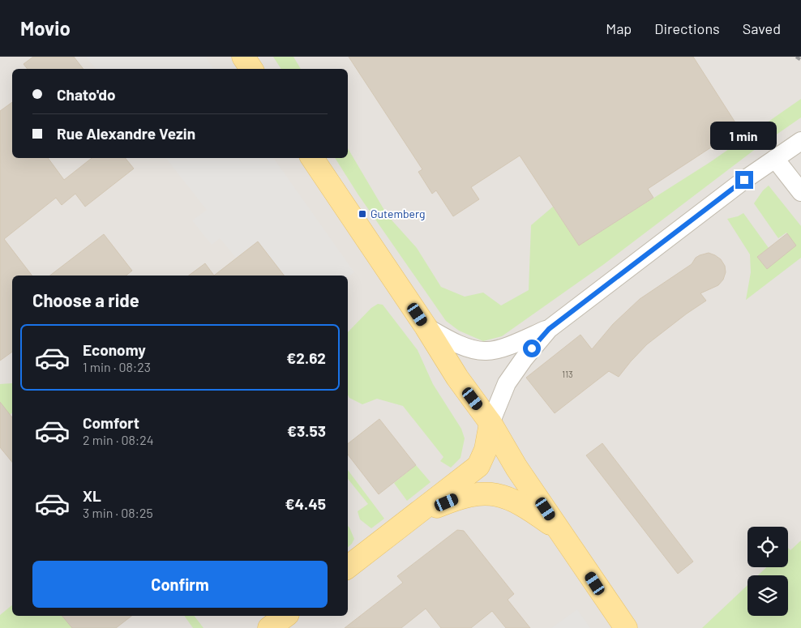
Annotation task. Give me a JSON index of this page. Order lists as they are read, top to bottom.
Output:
{
  "places": {
    "transit": ["Gutemberg"]
  },
  "house_numbers": ["113"],
  "page": {
    "header": "Movio",
    "nav": ["Map", "Directions", "Saved"],
    "banner": ["Chato'do", "Rue Alexandre Vezin"],
    "bubble": "1 min",
    "heading": "Choose a ride",
    "list": [
      {
        "name": "Economy",
        "note": "1 min · 08:23",
        "value": "€2.62"
      },
      {
        "name": "Comfort",
        "note": "2 min · 08:24",
        "value": "€3.53"
      },
      {
        "name": "XL",
        "note": "3 min · 08:25",
        "value": "€4.45"
      }
    ],
    "buttons": "Confirm"
  }
}
